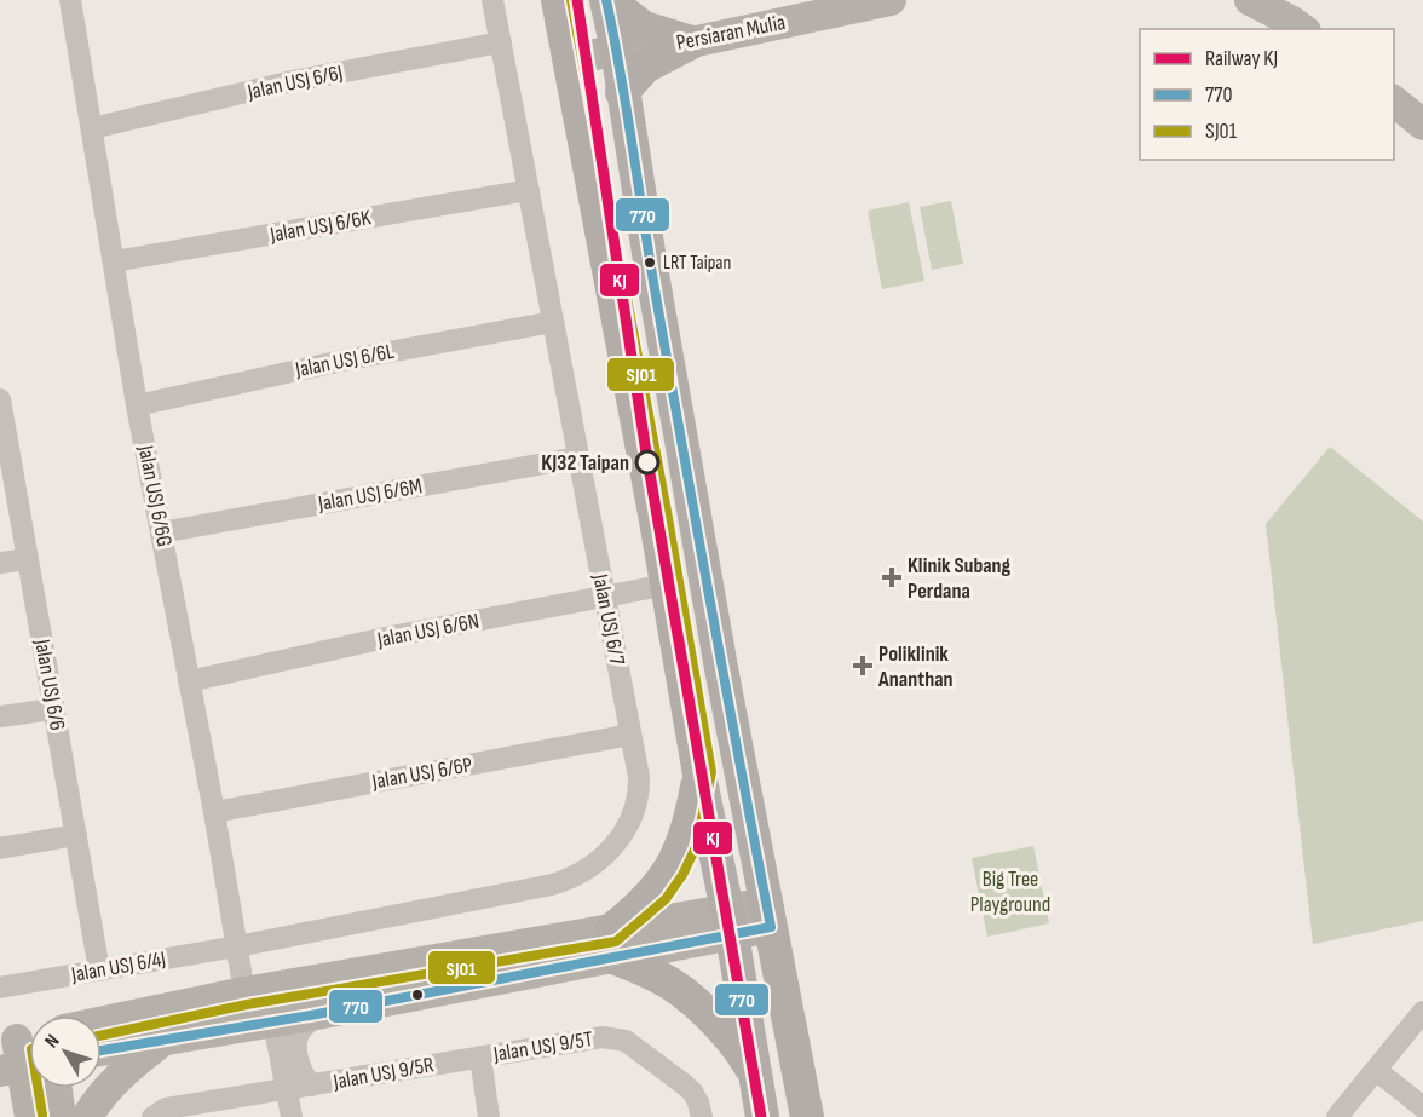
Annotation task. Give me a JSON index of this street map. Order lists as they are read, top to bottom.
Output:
{
  "streets": {
    "main road": ["Persiaran Mulia"],
    "street": [
      "Jalan USJ 6/6J",
      "Jalan USJ 6/6K",
      "Jalan USJ 6/6L",
      "Jalan USJ 6/6M",
      "Jalan USJ 6/6G",
      "Jalan USJ 6/7",
      "Jalan USJ 6/6N",
      "Jalan USJ 6/6",
      "Jalan USJ 6/6P",
      "Jalan USJ 6/4J",
      "Jalan USJ 9/5T",
      "Jalan USJ 9/5R"
    ]
  },
  "crossings": [
    ["Jalan USJ 6/6J", "Jalan USJ 6/6G"],
    ["Jalan USJ 6/6J", "Jalan USJ 6/7"],
    ["Jalan USJ 6/6K", "Jalan USJ 6/6G"],
    ["Jalan USJ 6/6K", "Jalan USJ 6/7"],
    ["Jalan USJ 6/6L", "Jalan USJ 6/6G"],
    ["Jalan USJ 6/6L", "Jalan USJ 6/7"],
    ["Jalan USJ 6/6M", "Jalan USJ 6/6G"],
    ["Jalan USJ 6/6M", "Jalan USJ 6/7"],
    ["Jalan USJ 6/6G", "Jalan USJ 6/7"],
    ["Jalan USJ 6/6G", "Jalan USJ 6/6N"],
    ["Jalan USJ 6/6G", "Jalan USJ 6/6P"],
    ["Jalan USJ 6/6G", "Jalan USJ 6/4J"],
    ["Jalan USJ 6/7", "Jalan USJ 6/6N"],
    ["Jalan USJ 6/7", "Jalan USJ 6/6P"],
    ["Jalan USJ 6/7", "Jalan USJ 6/4J"],
    ["Jalan USJ 6/6", "Jalan USJ 6/4J"],
    ["Jalan USJ 9/5T", "Jalan USJ 9/5R"]
  ],
  "parks": ["Big Tree Playground"],
  "places": {
    "other": ["LRT Taipan", "KJ32 Taipan"],
    "health": ["Klinik Subang Perdana", "Poliklinik Ananthan"]
  },
  "lines": ["rail line KJ", "transit line 770", "transit line SJ01"],
  "legend": ["Railway KJ", "770", "SJ01"],
  "north": "top left"
}
